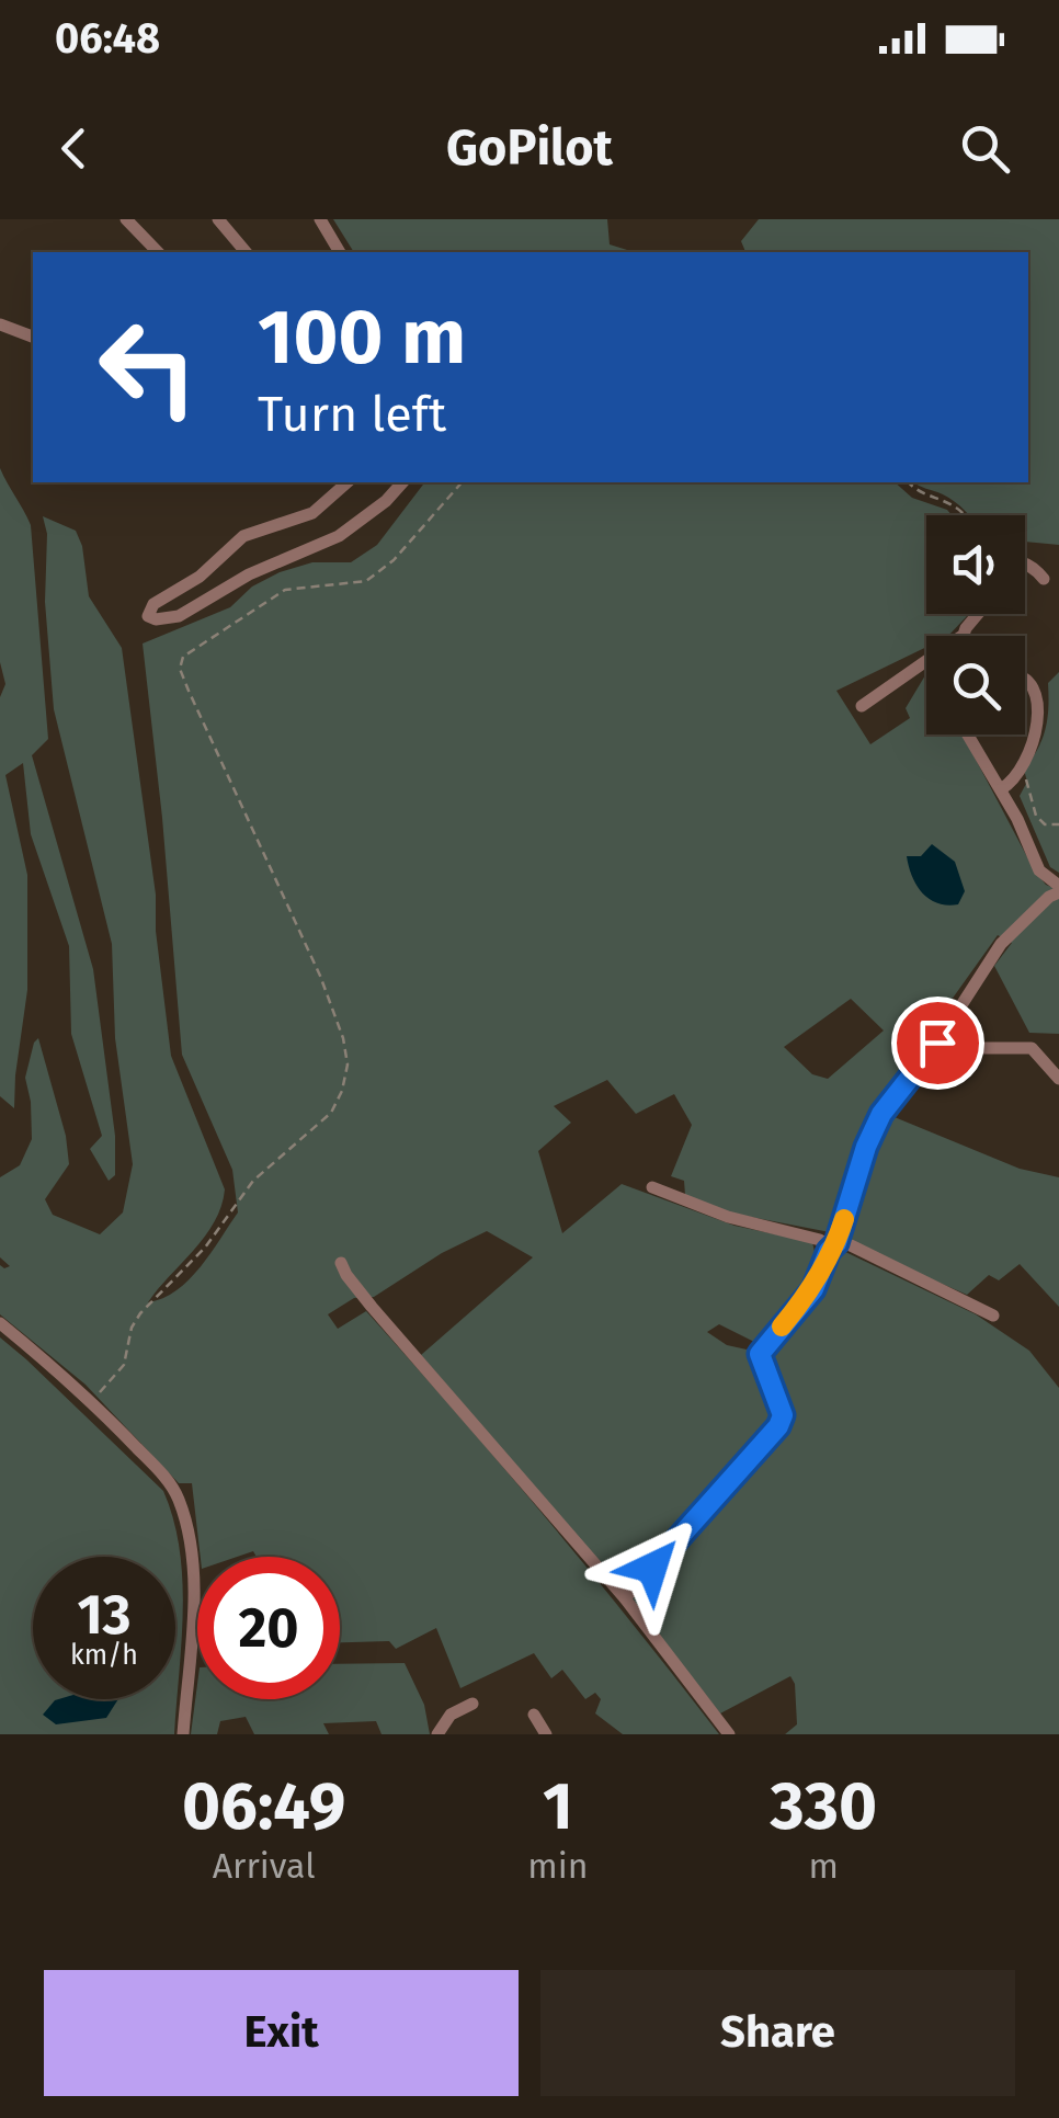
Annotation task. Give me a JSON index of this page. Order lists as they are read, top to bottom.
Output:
{
  "page": {
    "status": "06:48",
    "header": "GoPilot",
    "turn": ["100 m", "Turn left"],
    "speed": "13 km/h",
    "limit": "20",
    "eta": [
      "06:49",
      "Arrival",
      "1",
      "min",
      "330",
      "m"
    ],
    "buttons": ["Exit", "Share"]
  }
}
